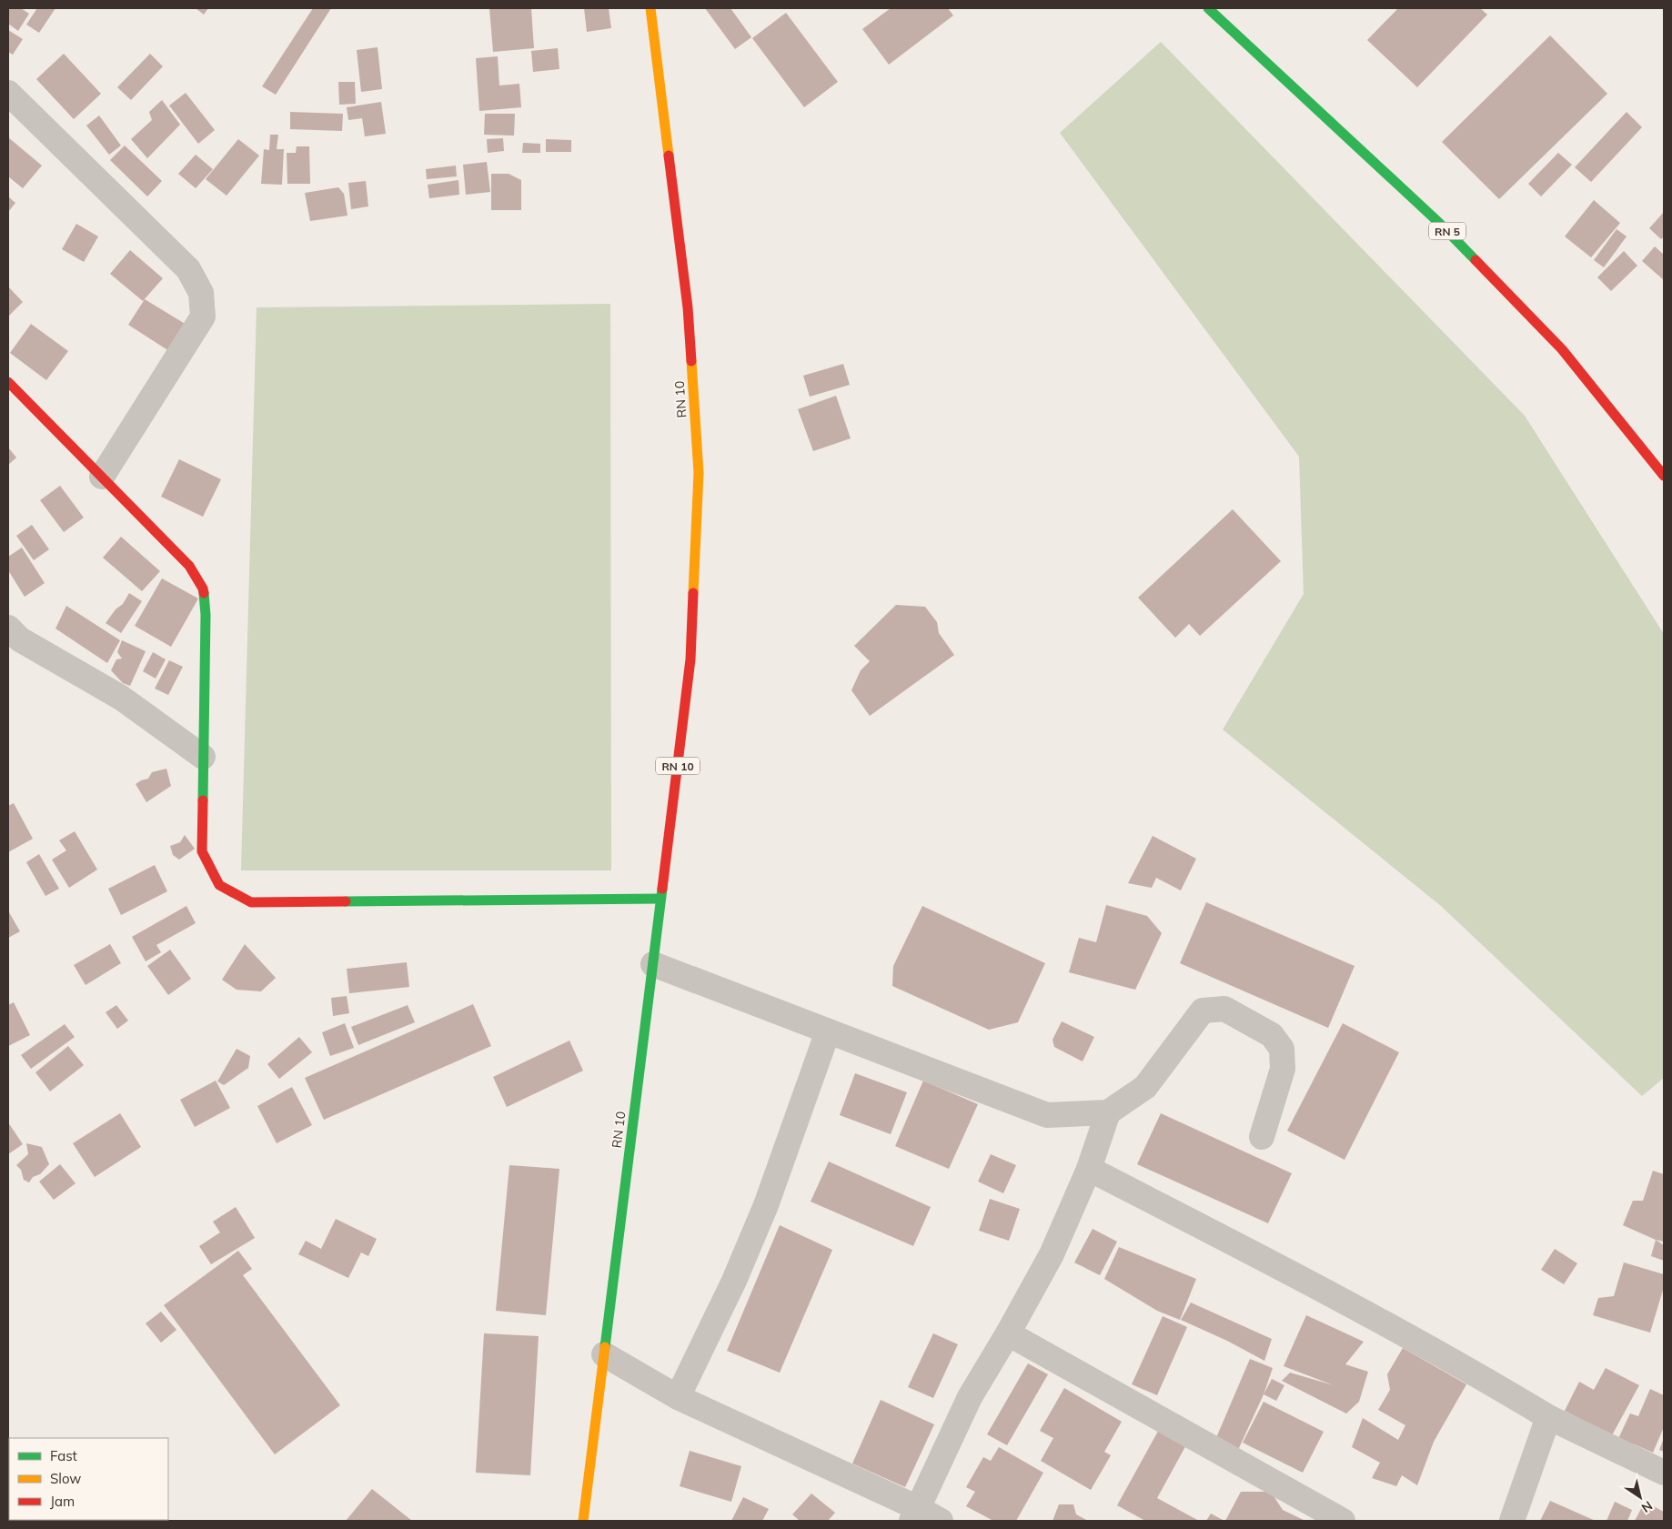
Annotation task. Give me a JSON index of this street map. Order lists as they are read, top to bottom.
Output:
{
  "streets": {
    "main road": ["RN 5", "RN 10"]
  },
  "legend": ["Fast", "Slow", "Jam"],
  "north": "bottom right"
}
